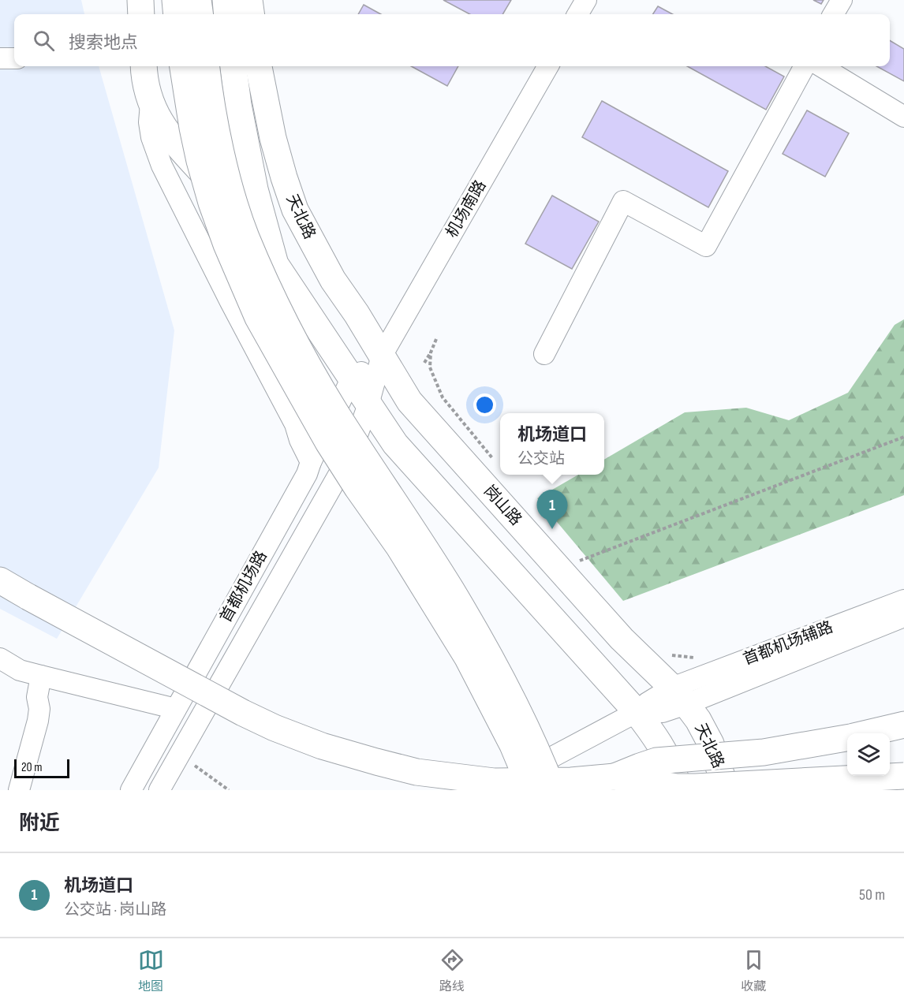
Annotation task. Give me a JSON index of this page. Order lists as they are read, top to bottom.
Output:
{
  "streets": {
    "main road": ["天北路", "岗山路"],
    "street": ["机场南路", "首都机场路", "首都机场辅路"]
  },
  "crossings": [
    ["机场南路", "天北路"],
    ["机场南路", "岗山路"],
    ["机场南路", "首都机场路"],
    ["天北路", "岗山路"],
    ["天北路", "首都机场路"],
    ["天北路", "首都机场辅路"],
    ["岗山路", "首都机场路"],
    ["岗山路", "首都机场辅路"]
  ],
  "scale_bar": "20 m",
  "page": {
    "search": "搜索地点",
    "popup": ["机场道口", "公交站"],
    "pins": "1",
    "scale": "20 m",
    "heading": "附近",
    "list": [
      {
        "mark": "1",
        "name": "机场道口",
        "note": "公交站 · 岗山路",
        "value": "50 m"
      }
    ],
    "nav": ["地图", "路线", "收藏"]
  }
}
